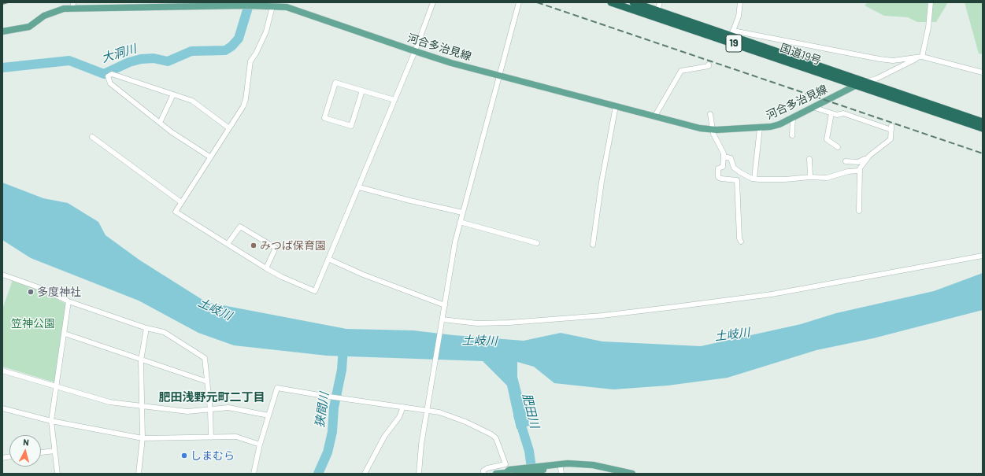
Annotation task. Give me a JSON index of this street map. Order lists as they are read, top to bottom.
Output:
{
  "streets": {
    "highway": ["19", "国道19号"],
    "main road": ["河合多治見線"]
  },
  "crossings": [
    ["河合多治見線", "国道19号"]
  ],
  "districts": ["肥田浅野元町二丁目"],
  "water": [
    "大洞川",
    "土岐川",
    "狭間川",
    "肥田川"
  ],
  "parks": ["笠神公園"],
  "places": ["みつば保育園", "多度神社", "しまむら"],
  "north": "top"
}
